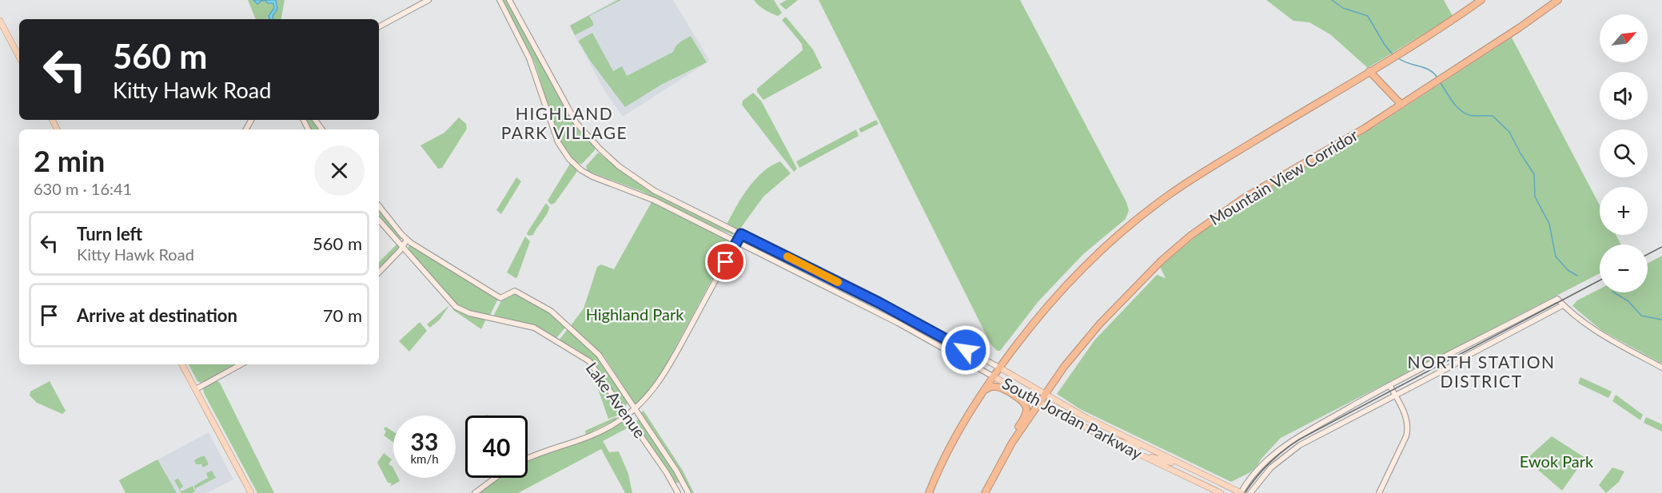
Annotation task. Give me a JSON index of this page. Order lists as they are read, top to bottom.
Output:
{
  "streets": {
    "highway": ["Mountain View Corridor"],
    "main road": ["South Jordan Parkway"],
    "street": ["Lake Avenue"]
  },
  "crossings": [
    ["Mountain View Corridor", "South Jordan Parkway"]
  ],
  "districts": ["HIGHLAND PARK VILLAGE", "NORTH STATION DISTRICT"],
  "parks": ["Highland Park", "Ewok Park"],
  "north": "top right",
  "page": {
    "map_buttons": ["+", "−"],
    "turn": ["560 m", "Kitty Hawk Road"],
    "heading": ["2 min", "630 m · 16:41"],
    "list": [
      {
        "name": "Turn left",
        "note": "Kitty Hawk Road",
        "value": "560 m"
      },
      {
        "name": "Arrive at destination",
        "value": "70 m"
      }
    ],
    "speed": "33 km/h",
    "limit": "40"
  }
}
